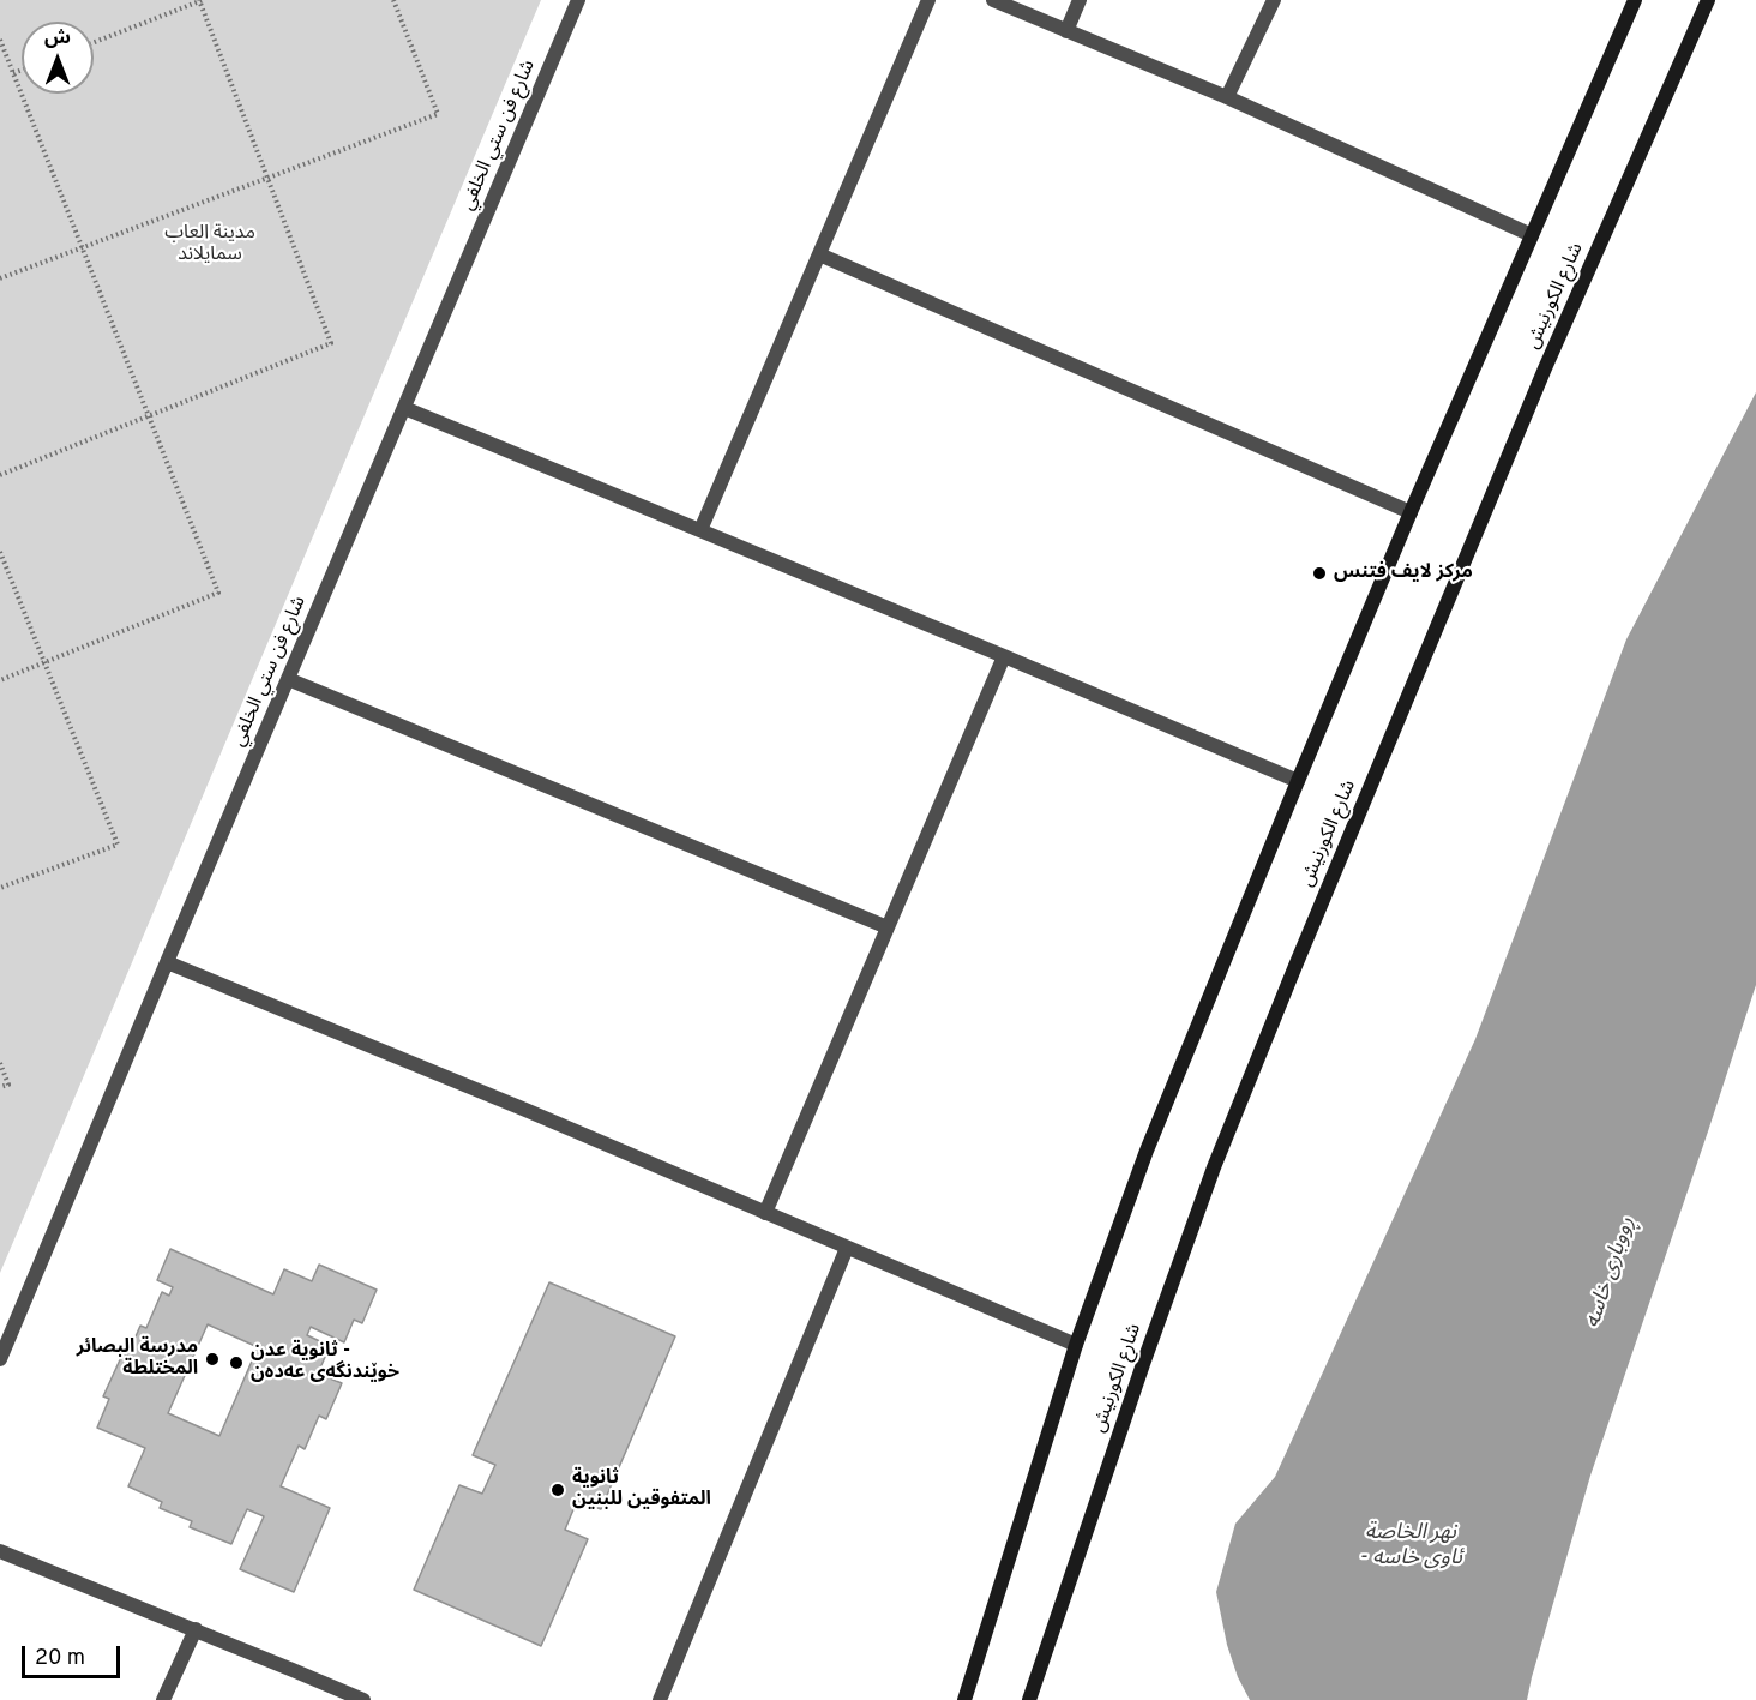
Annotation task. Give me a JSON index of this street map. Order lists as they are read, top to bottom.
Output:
{
  "streets": {
    "main road": ["شارع الكورنيش"],
    "street": ["شارع فن ستي الخلفي"]
  },
  "water": ["ڕووباری خاسە", "نهر الخاصة - ئاوی خاسە"],
  "parks": ["مدينة العاب سمايلاند"],
  "places": [
    "مركز لايف فتنس",
    "مدرسة البصائر المختلطة",
    "ثانوية عدن - خوێندنگەی عەدەن",
    "ثانوية المتفوقين للبنين"
  ],
  "scale_bar": "20 m",
  "north": "top"
}
